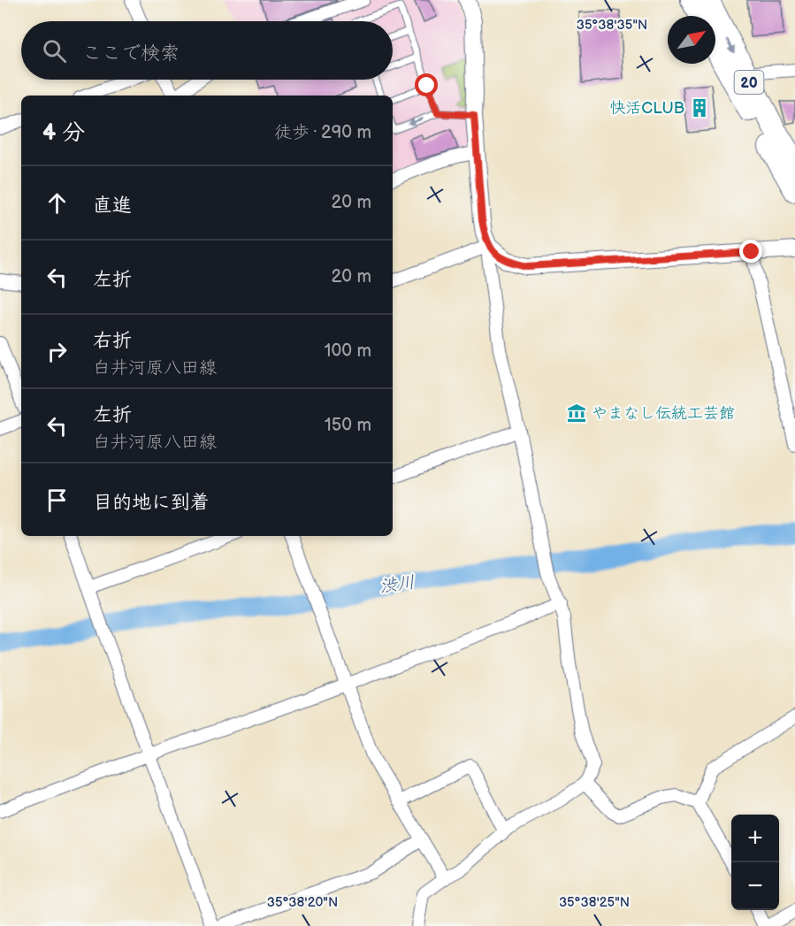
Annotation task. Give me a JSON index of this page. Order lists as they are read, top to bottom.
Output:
{
  "streets": {
    "highway": ["20"]
  },
  "water": ["渋川"],
  "places": {
    "building": ["快活CLUB"],
    "museum": ["やまなし伝統工芸館"]
  },
  "north": "top right",
  "page": {
    "search": "ここで検索",
    "heading": ["4 分", "徒歩 · 290 m"],
    "list": [
      ["直進", "20 m"],
      ["左折", "20 m"],
      ["右折", "白井河原八田線", "100 m"],
      ["左折", "白井河原八田線", "150 m"],
      "目的地に到着"
    ],
    "map_buttons": ["+", "−"]
  },
  "coordinates": ["35°38'35\"N", "35°38'20\"N", "35°38'25\"N"]
}
